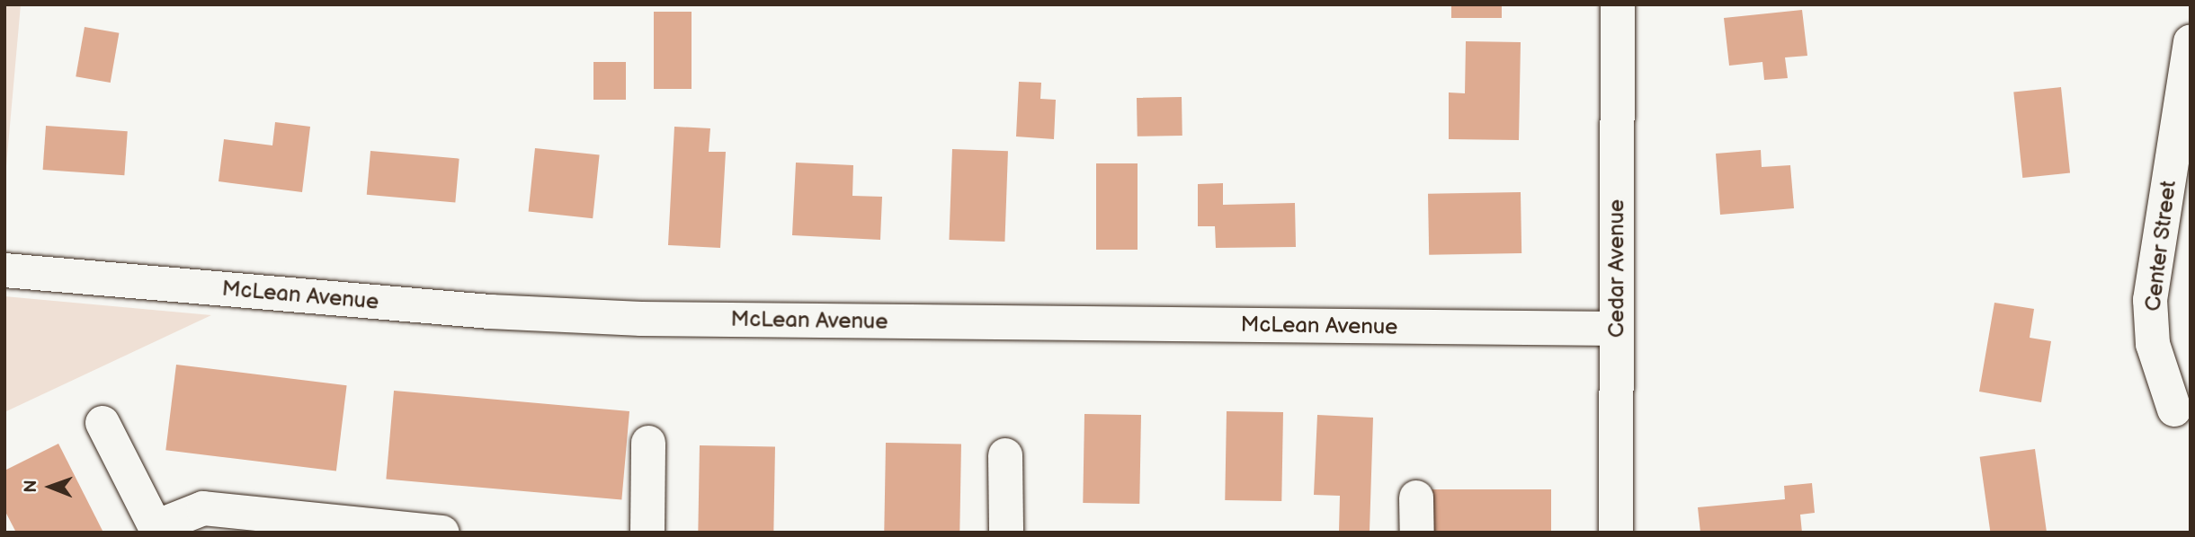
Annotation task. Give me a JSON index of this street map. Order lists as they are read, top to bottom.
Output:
{
  "streets": {
    "street": ["Center Street", "Cedar Avenue", "McLean Avenue"]
  },
  "crossings": [
    ["Cedar Avenue", "McLean Avenue"]
  ],
  "north": "left"
}
